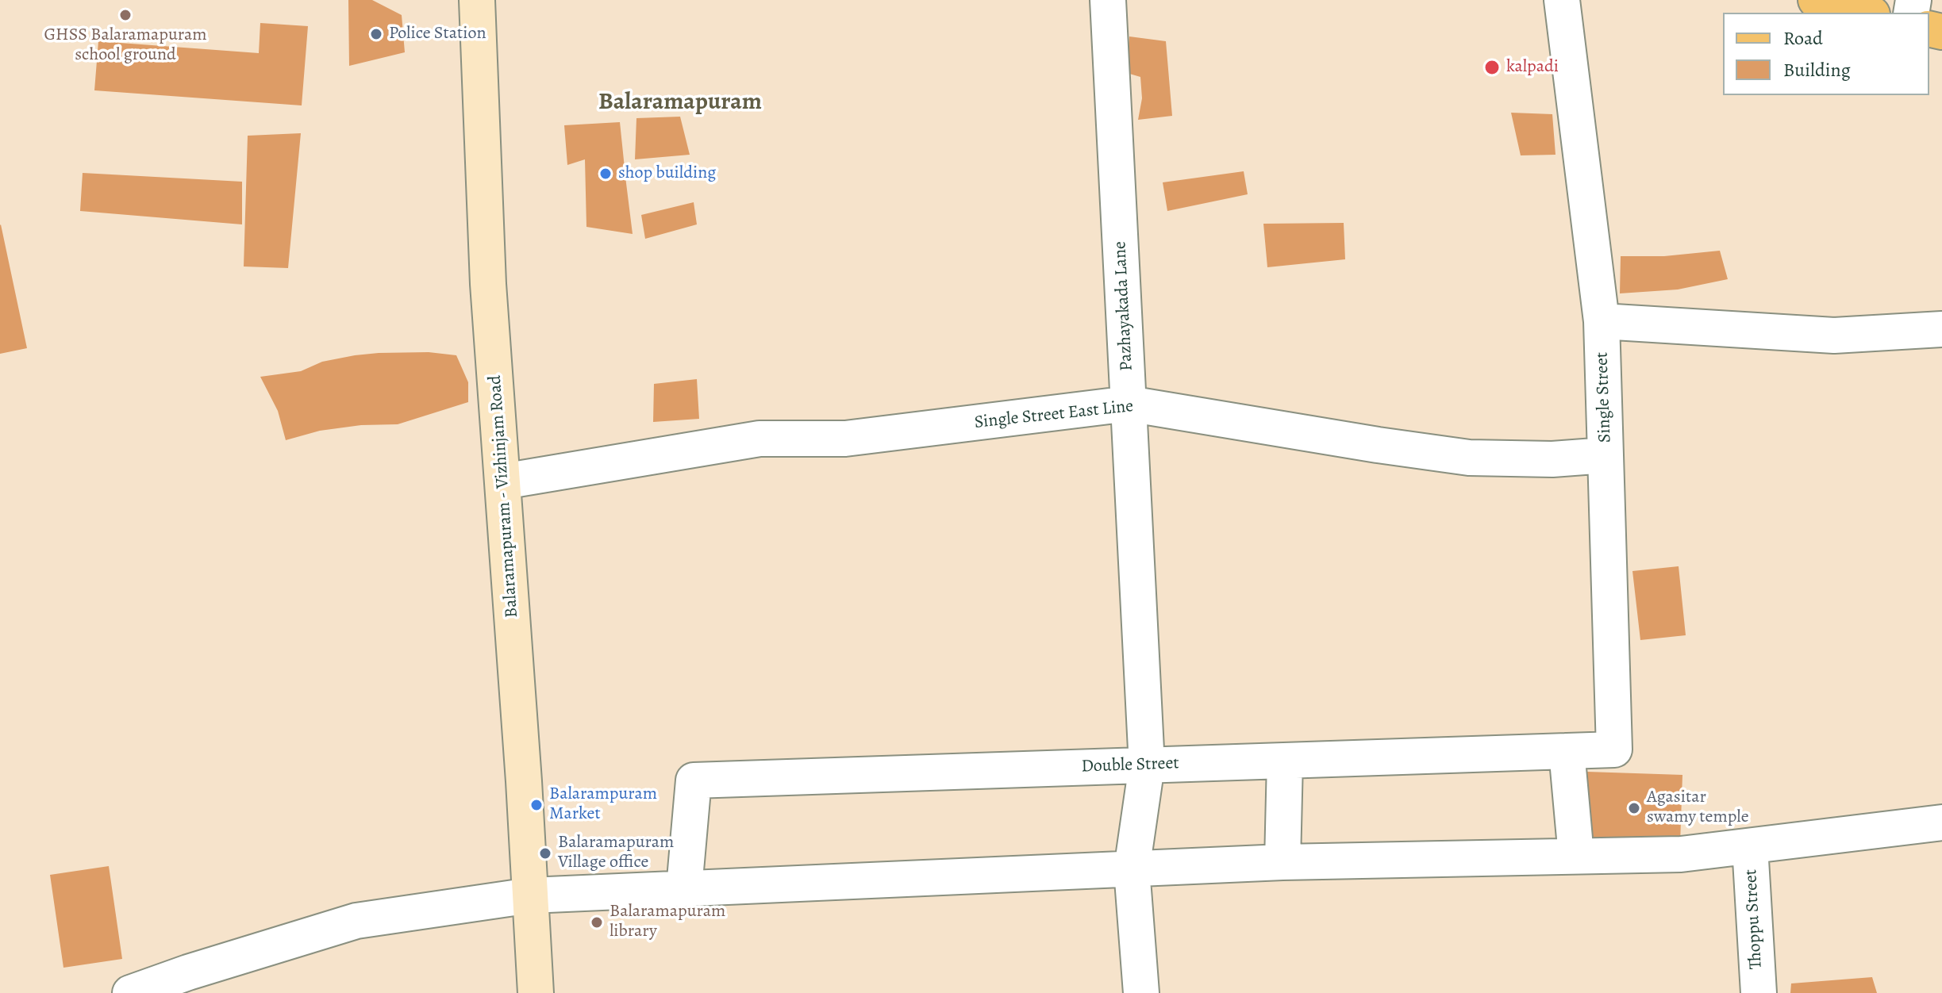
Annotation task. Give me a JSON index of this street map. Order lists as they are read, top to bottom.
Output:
{
  "streets": {
    "main road": ["Balaramapuram - Vizhinjam Road"],
    "street": [
      "Pazhayakada Lane",
      "Single Street",
      "Single Street East Line",
      "Double Street",
      "Thoppu Street"
    ]
  },
  "crossings": [
    ["Pazhayakada Lane", "Single Street East Line"],
    ["Pazhayakada Lane", "Double Street"],
    ["Single Street", "Single Street East Line"],
    ["Single Street", "Double Street"],
    ["Single Street East Line", "Balaramapuram - Vizhinjam Road"]
  ],
  "districts": ["Balaramapuram"],
  "places": [
    "GHSS Balaramapuram school ground",
    "Police Station",
    "kalpadi",
    "shop building",
    "Balarampuram Market",
    "Agasitar swamy temple",
    "Balaramapuram Village office",
    "Balaramapuram library"
  ],
  "legend": ["Road", "Building"]
}
